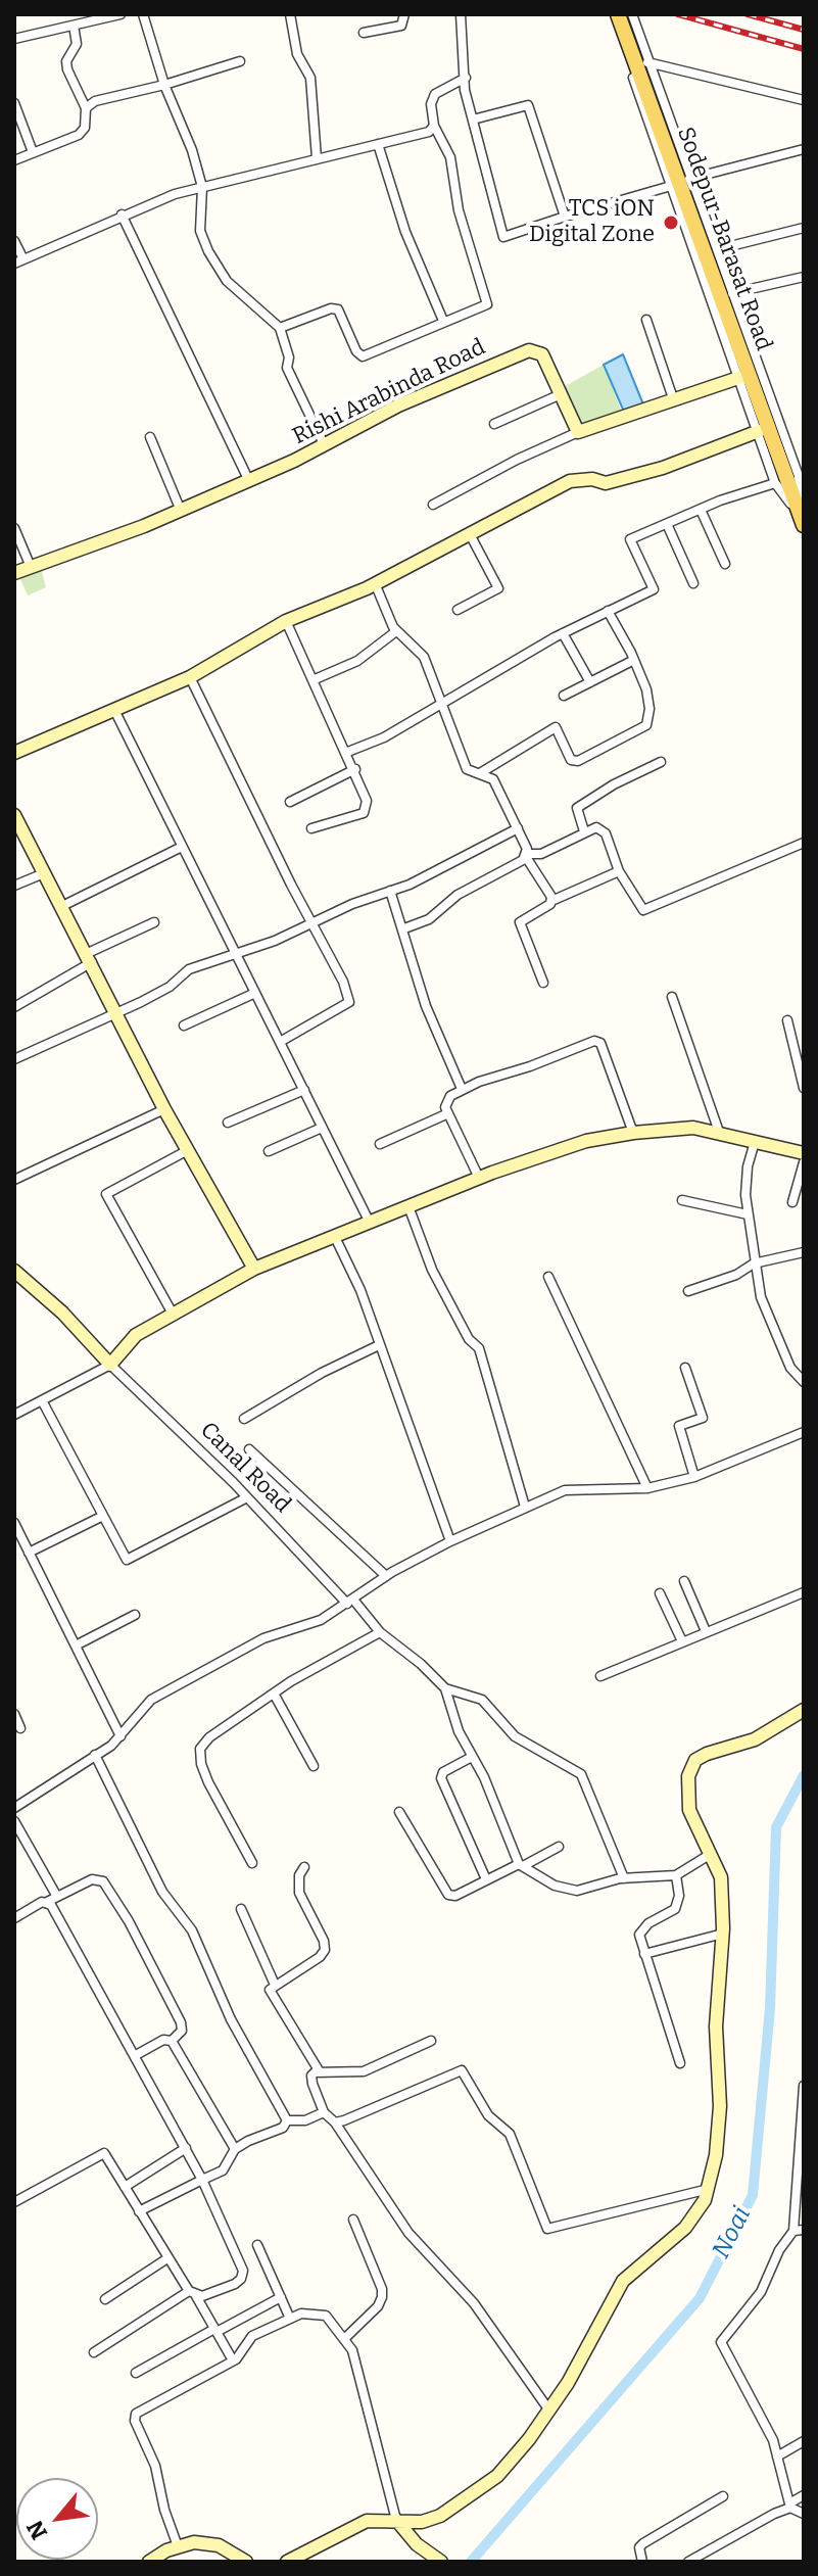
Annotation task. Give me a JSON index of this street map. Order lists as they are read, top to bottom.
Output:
{
  "streets": {
    "main road": ["Sodepur-Barasat Road"],
    "street": ["Rishi Arabinda Road", "Canal Road"]
  },
  "water": ["Noai"],
  "places": ["TCS iON Digital Zone"],
  "north": "bottom left"
}
